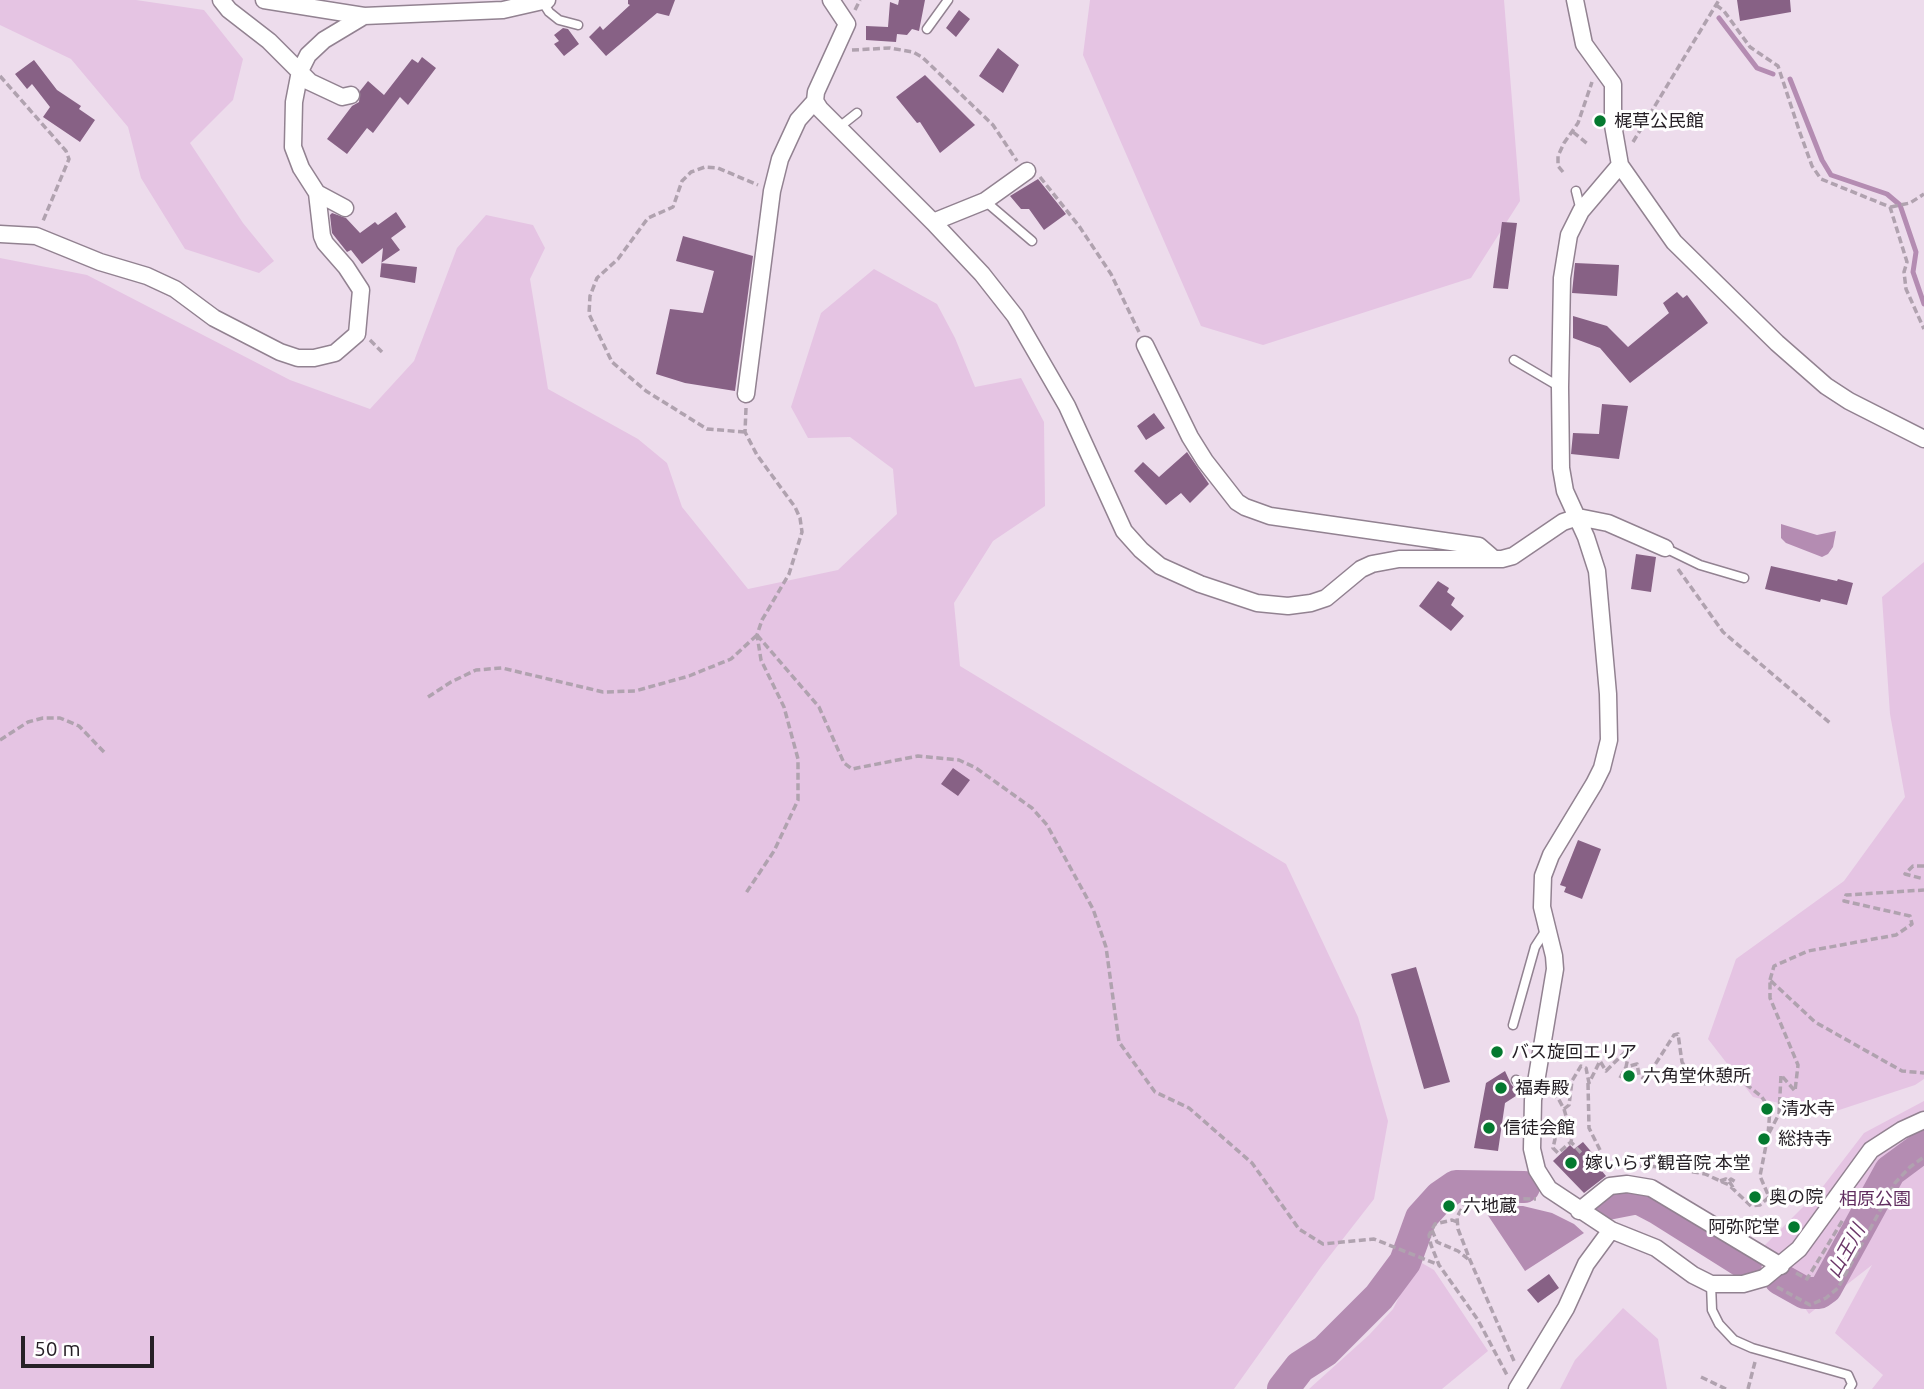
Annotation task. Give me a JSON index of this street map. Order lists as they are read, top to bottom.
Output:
{
  "water": ["山王川"],
  "parks": ["相原公園"],
  "places": [
    "梶草公民館",
    "バス旋回エリア",
    "六角堂休憩所",
    "福寿殿",
    "清水寺",
    "信徒会館",
    "総持寺",
    "嫁いらず観音院 本堂",
    "奥の院",
    "六地蔵",
    "阿弥陀堂"
  ],
  "scale_bar": "50 m"
}
